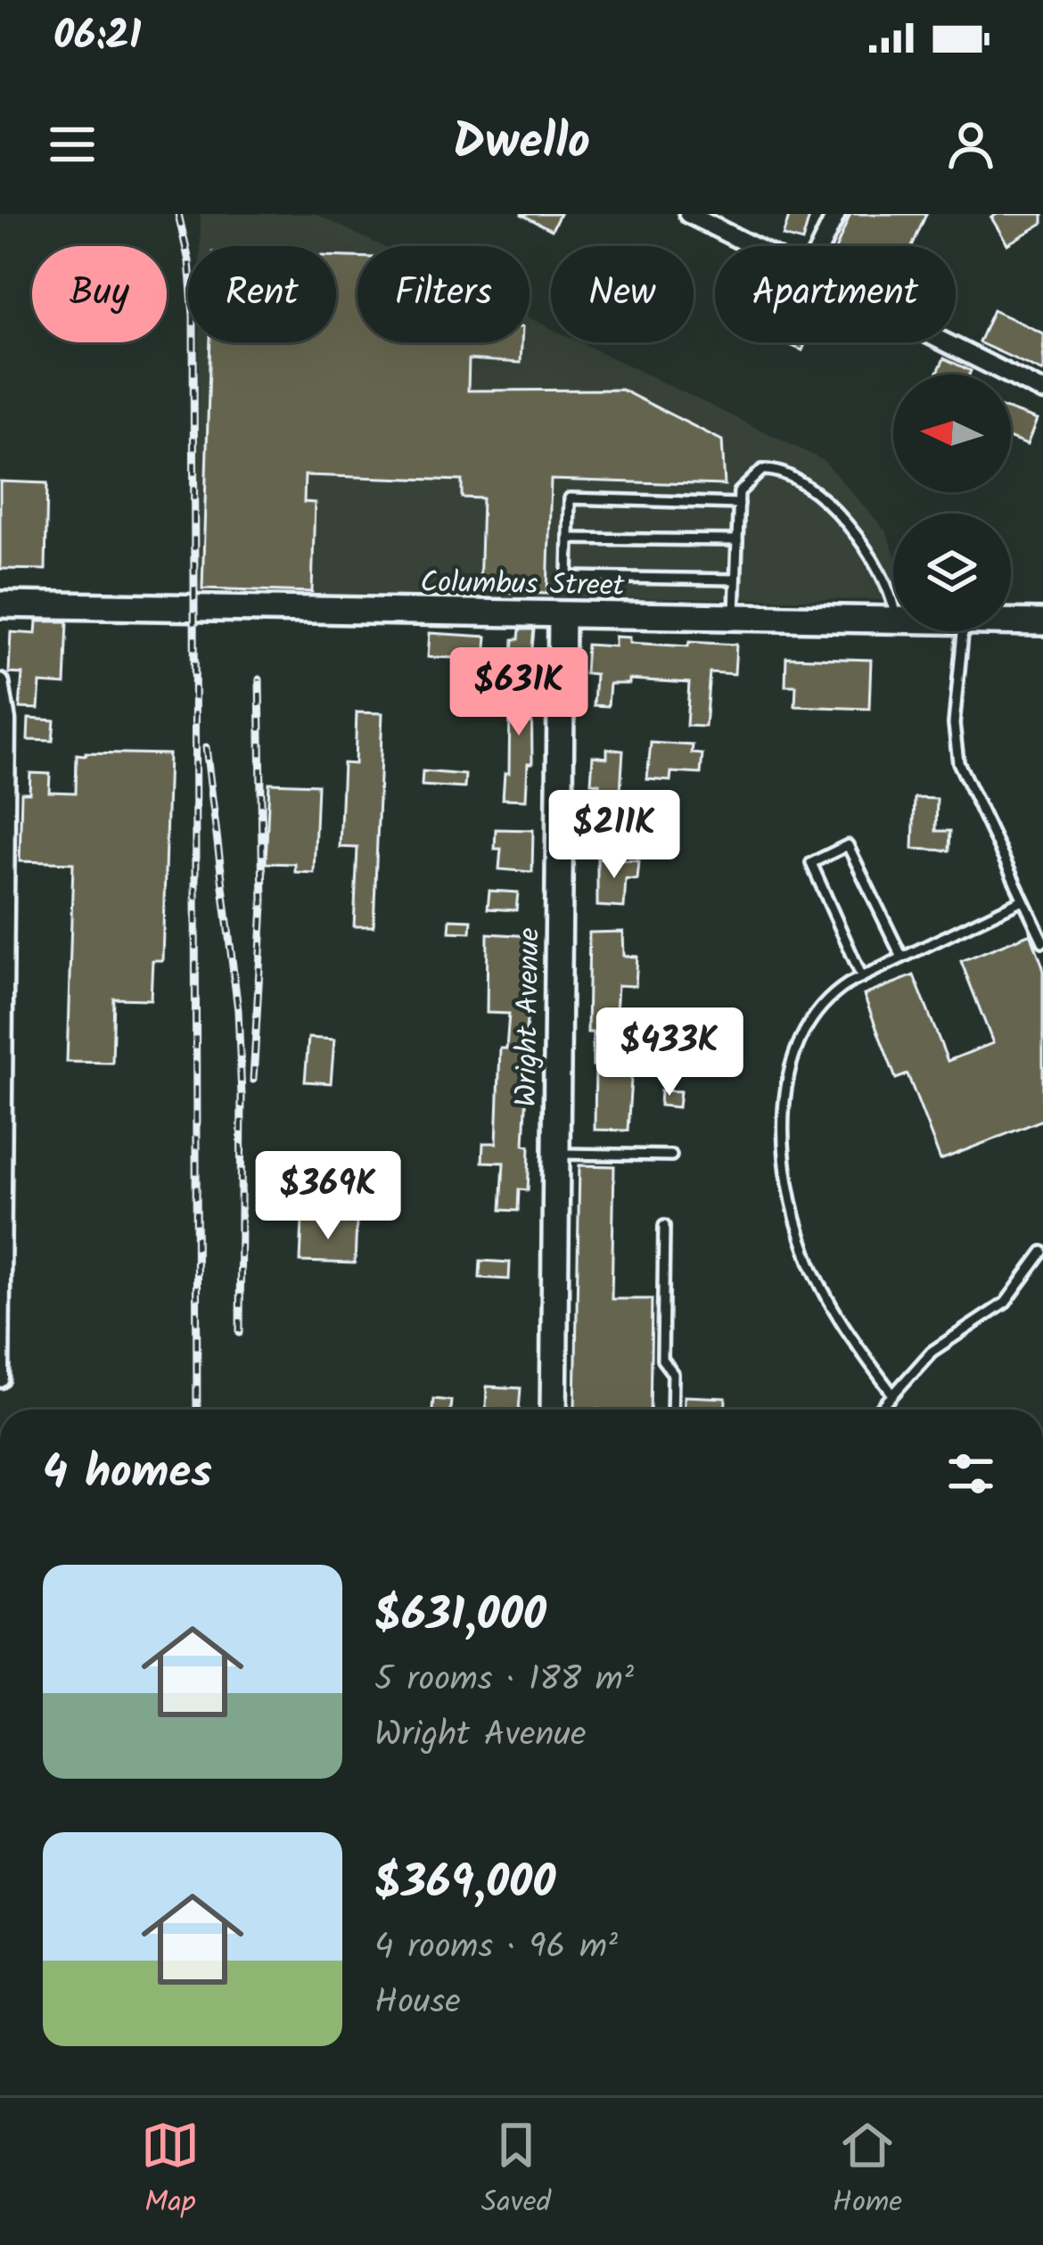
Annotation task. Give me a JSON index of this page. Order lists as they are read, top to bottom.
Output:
{
  "streets": {
    "street": ["Columbus Street", "Wright Avenue"]
  },
  "crossings": [
    ["Columbus Street", "Wright Avenue"]
  ],
  "north": "left",
  "page": {
    "status": "06:21",
    "header": "Dwello",
    "chip": [
      "Buy",
      "Rent",
      "Filters",
      "New",
      "Apartment"
    ],
    "price": [
      "$631K",
      "$211K",
      "$433K",
      "$369K"
    ],
    "heading": "4 homes",
    "list": [
      {
        "name": "$631,000",
        "note": "5 rooms · 188 m² · Wright Avenue"
      },
      {
        "name": "$369,000",
        "note": "4 rooms · 96 m² · House"
      }
    ],
    "tabs": ["Map", "Saved", "Home"]
  }
}
